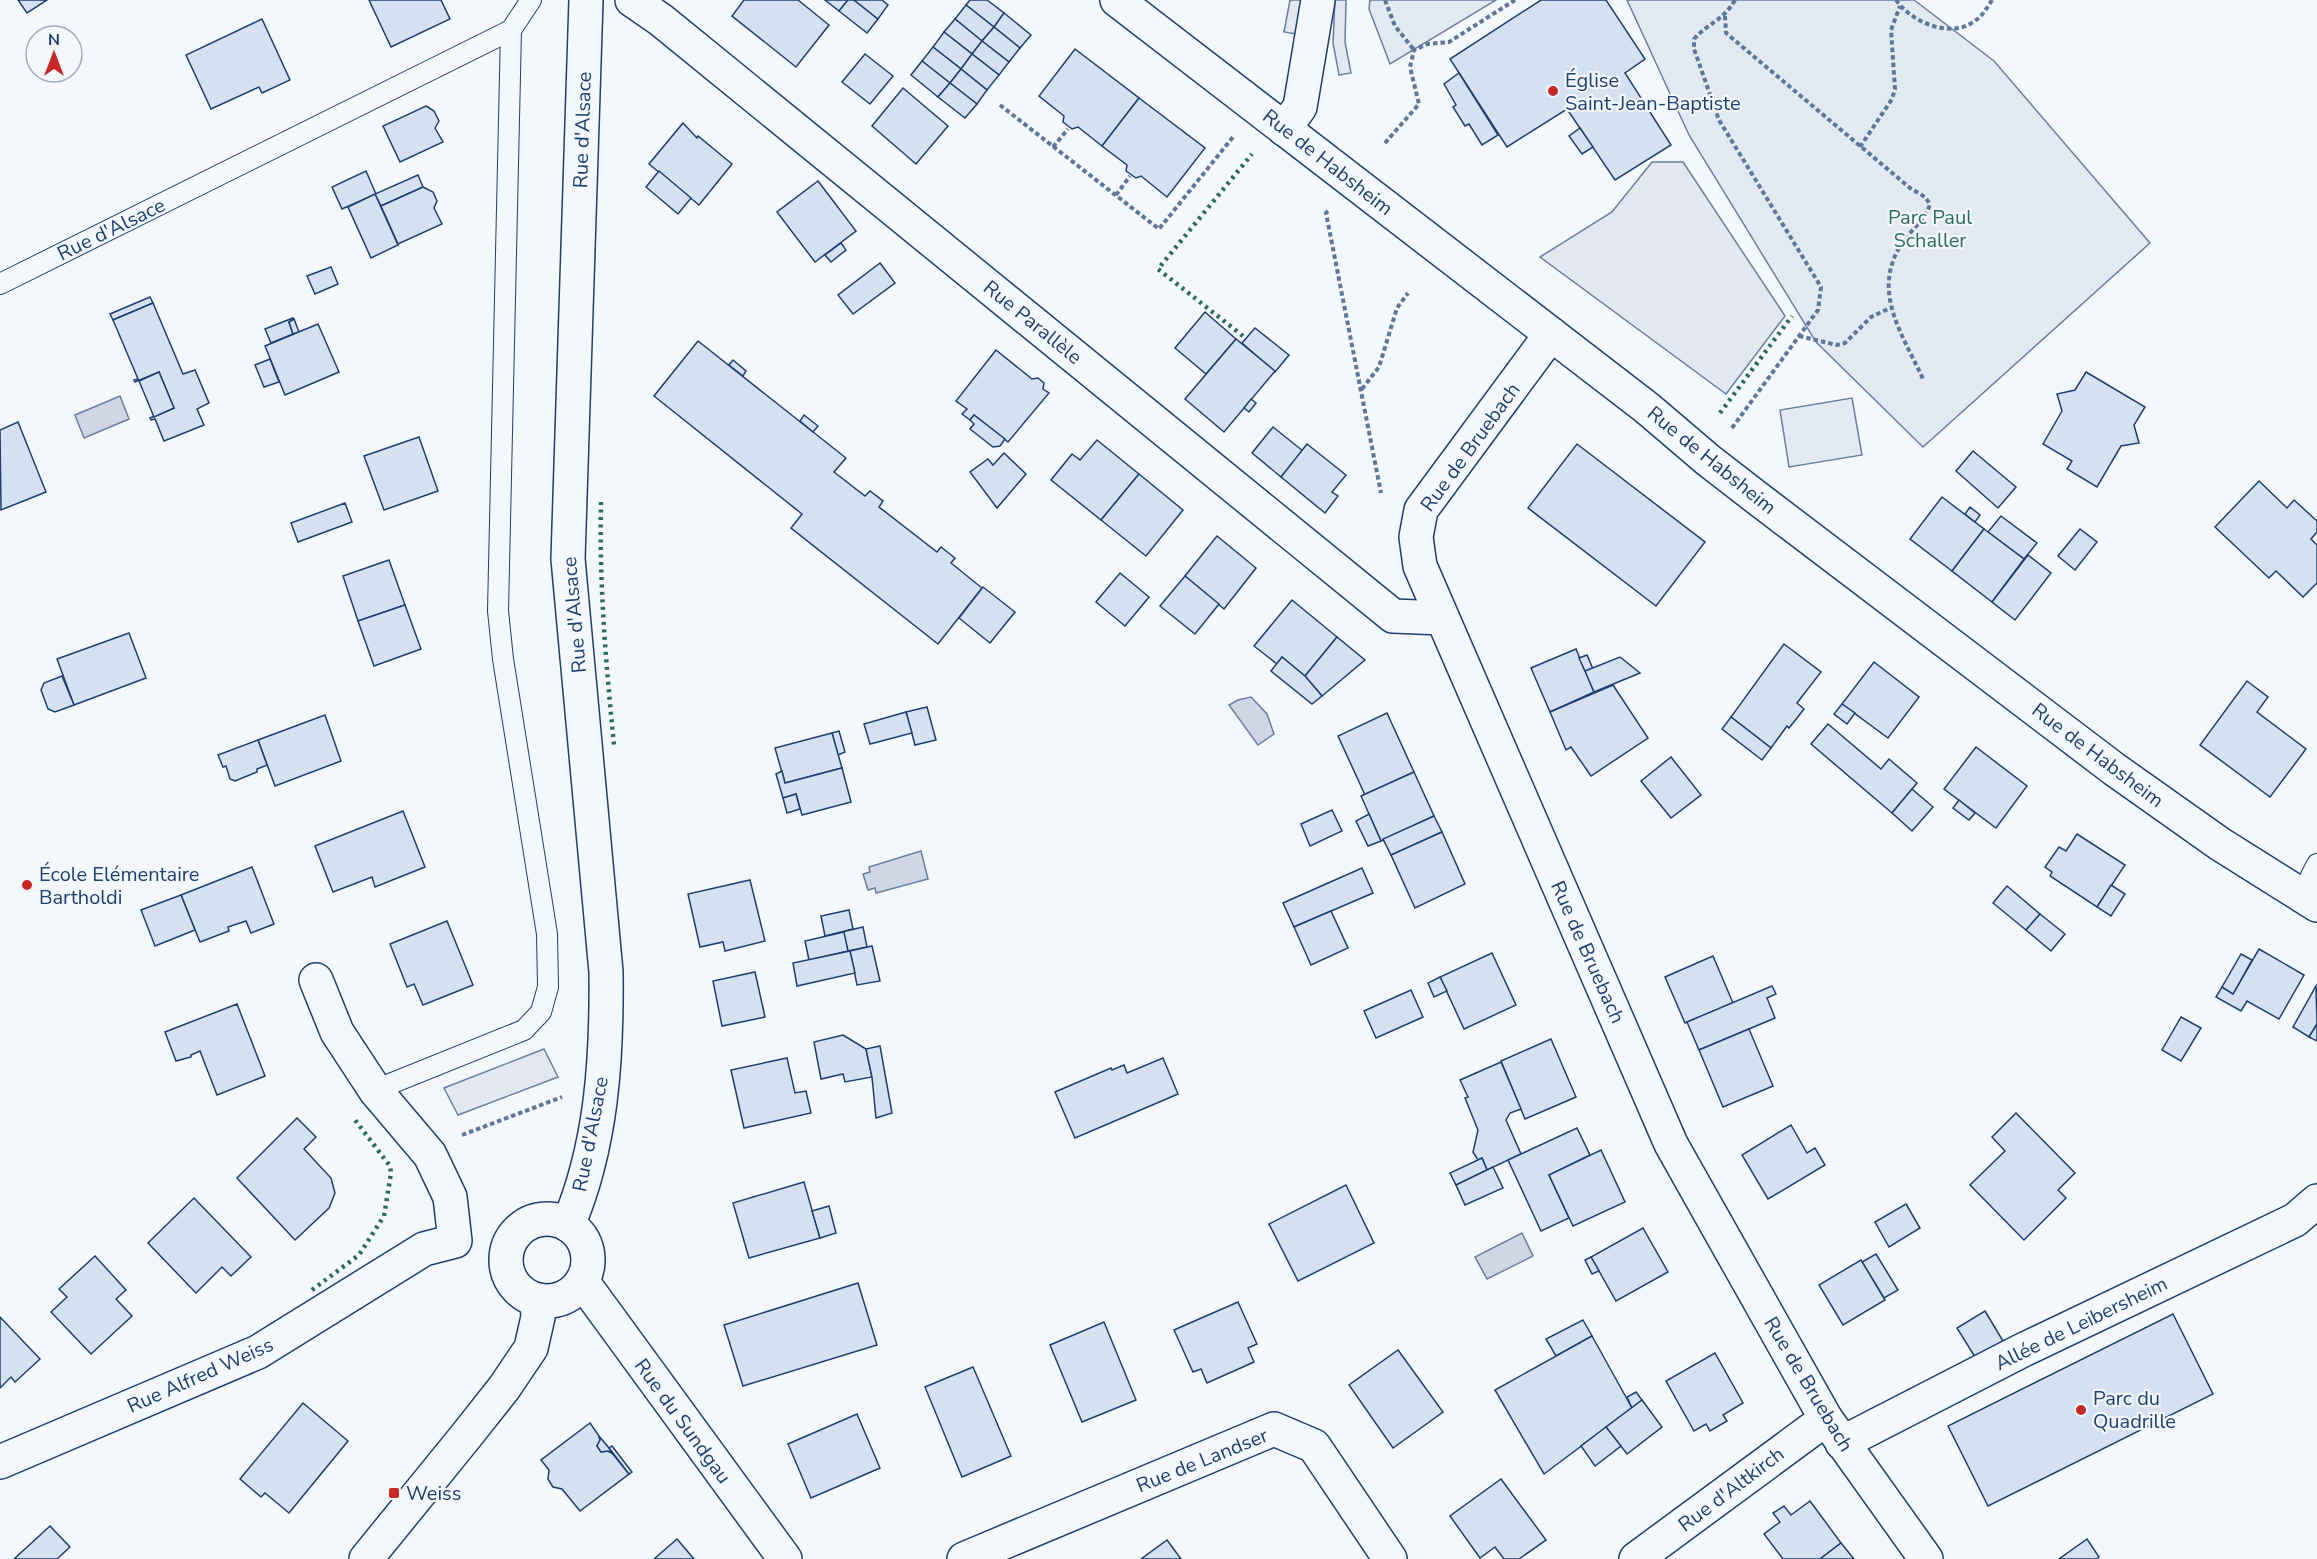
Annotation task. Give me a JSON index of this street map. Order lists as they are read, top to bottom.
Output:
{
  "streets": {
    "street": [
      "Rue d'Alsace",
      "Rue de Habsheim",
      "Rue Parallèle",
      "Rue de Bruebach",
      "Allée de Leibersheim",
      "Rue Alfred Weiss",
      "Rue du Sundgau",
      "Rue de Landser",
      "Rue d'Altkirch"
    ]
  },
  "crossings": [
    ["Rue d'Alsace", "Rue Alfred Weiss"],
    ["Rue d'Alsace", "Rue du Sundgau"],
    ["Rue de Habsheim", "Rue de Bruebach"],
    ["Rue Parallèle", "Rue de Bruebach"],
    ["Rue de Bruebach", "Allée de Leibersheim"],
    ["Rue de Bruebach", "Rue d'Altkirch"],
    ["Allée de Leibersheim", "Rue d'Altkirch"],
    ["Rue Alfred Weiss", "Rue du Sundgau"]
  ],
  "parks": ["Parc Paul Schaller"],
  "places": {
    "other": ["Église Saint-Jean-Baptiste", "École Elémentaire Bartholdi", "Parc du Quadrille"],
    "transit": ["Weiss"]
  },
  "north": "top"
}
